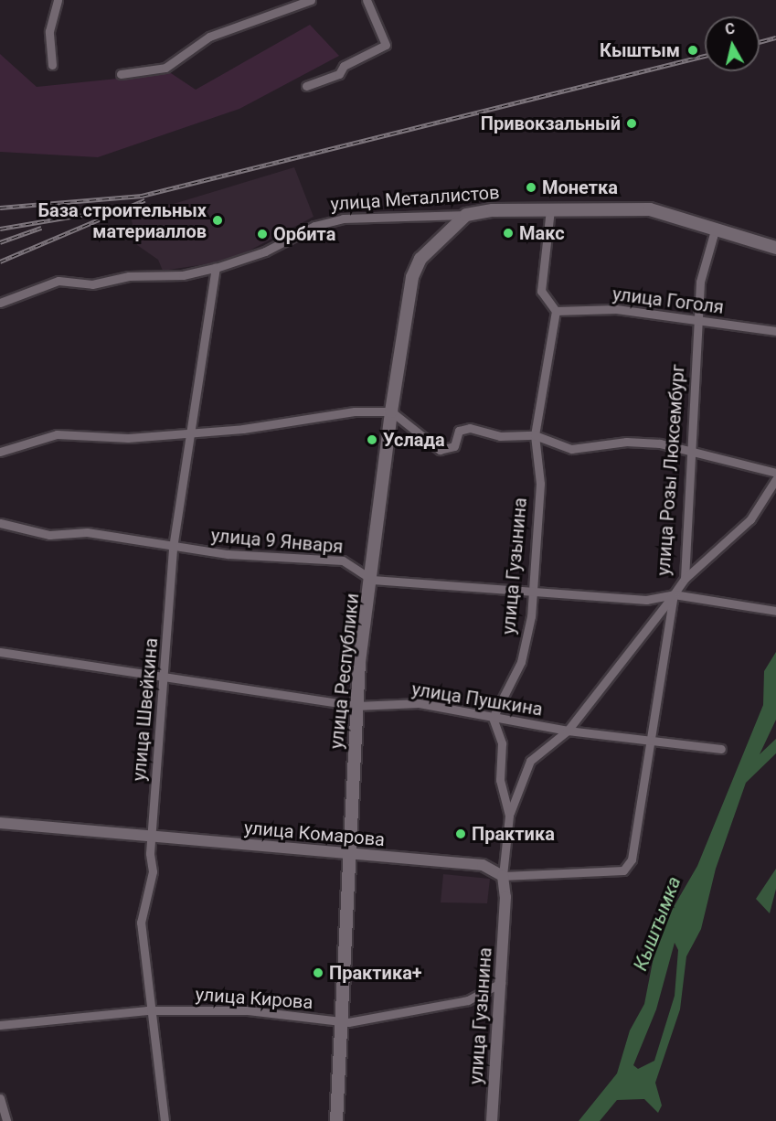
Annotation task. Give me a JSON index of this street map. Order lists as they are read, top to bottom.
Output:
{
  "streets": {
    "main road": ["улица Металлистов", "улица Республики"],
    "street": [
      "улица Гоголя",
      "улица Розы Люксембург",
      "улица 9 Января",
      "улица Гузынина",
      "улица Пушкина",
      "улица Швейкина",
      "улица Комарова",
      "улица Кирова"
    ]
  },
  "crossings": [
    ["улица Металлистов", "улица Розы Люксембург"],
    ["улица Металлистов", "улица Республики"],
    ["улица Металлистов", "улица Швейкина"],
    ["улица Гоголя", "улица Розы Люксембург"],
    ["улица Гоголя", "улица Гузынина"],
    ["улица Розы Люксембург", "улица 9 Января"],
    ["улица Розы Люксембург", "улица Пушкина"],
    ["улица Розы Люксембург", "улица Комарова"],
    ["улица 9 Января", "улица Гузынина"],
    ["улица 9 Января", "улица Республики"],
    ["улица 9 Января", "улица Швейкина"],
    ["улица Гузынина", "улица Пушкина"],
    ["улица Гузынина", "улица Комарова"],
    ["улица Гузынина", "улица Кирова"],
    ["улица Республики", "улица Пушкина"],
    ["улица Республики", "улица Комарова"],
    ["улица Республики", "улица Кирова"],
    ["улица Пушкина", "улица Швейкина"],
    ["улица Швейкина", "улица Комарова"],
    ["улица Швейкина", "улица Кирова"]
  ],
  "water": ["Кыштымка"],
  "places": [
    "Кыштым",
    "Привокзальный",
    "Монетка",
    "База cтроительных материаллов",
    "Макс",
    "Орбита",
    "Услада",
    "Практика",
    "Практика+"
  ],
  "north": "top"
}
